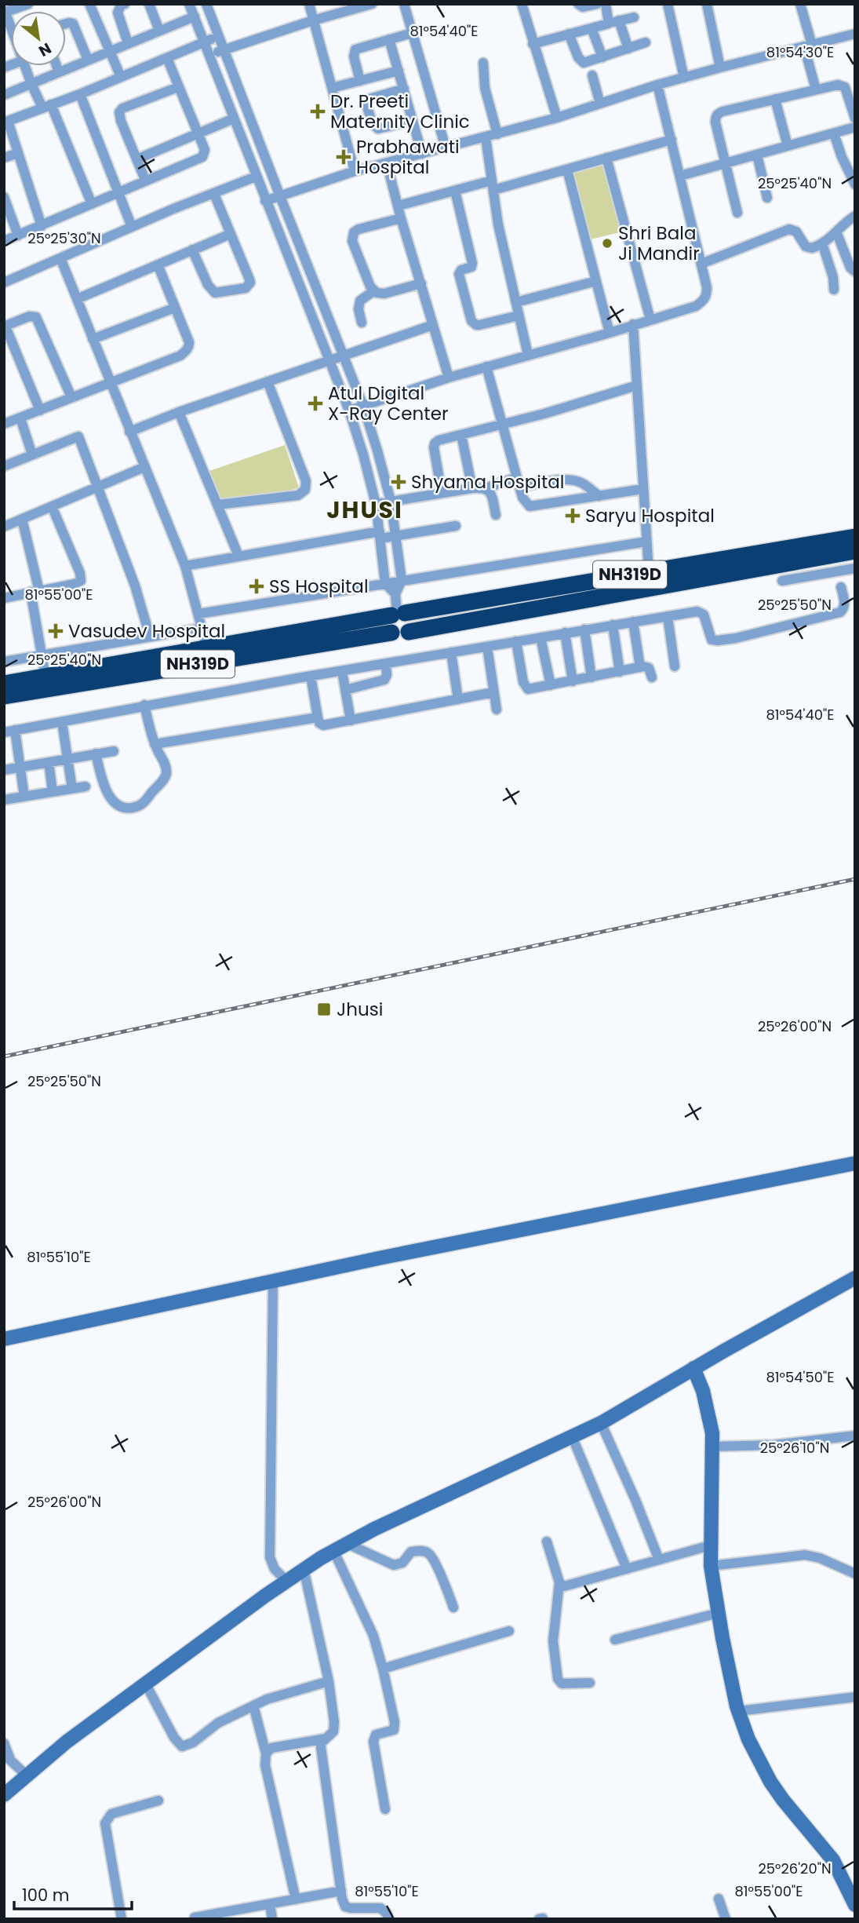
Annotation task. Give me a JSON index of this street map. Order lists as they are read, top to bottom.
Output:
{
  "streets": {
    "highway": ["NH319D"]
  },
  "districts": ["JHUSI"],
  "places": {
    "health": [
      "Dr. Preeti Maternity Clinic",
      "Prabhawati Hospital",
      "Atul Digital X-Ray Center",
      "Shyama Hospital",
      "Saryu Hospital",
      "SS Hospital",
      "Vasudev Hospital"
    ],
    "other": ["Shri Bala Ji Mandir"],
    "transit": ["Jhusi"]
  },
  "scale_bar": "100 m",
  "north": "bottom right",
  "coordinates": [
    "81°54'40\"E",
    "81°54'30\"E",
    "25°25'40\"N",
    "25°25'30\"N",
    "81°55'00\"E",
    "25°25'50\"N",
    "25°26'00\"N",
    "81°55'10\"E",
    "81°54'50\"E",
    "25°26'10\"N",
    "25°26'20\"N"
  ]
}
